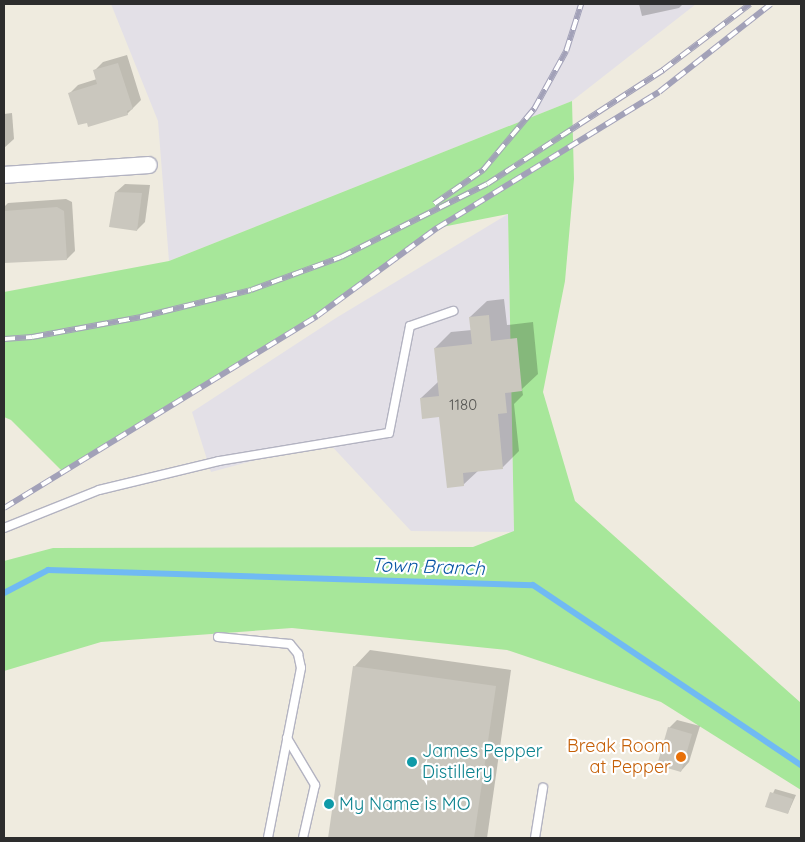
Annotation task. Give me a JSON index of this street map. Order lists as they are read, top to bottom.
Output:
{
  "water": ["Town Branch"],
  "places": ["Break Room at Pepper", "James Pepper Distillery", "My Name is MO"],
  "house_numbers": ["1180"]
}
